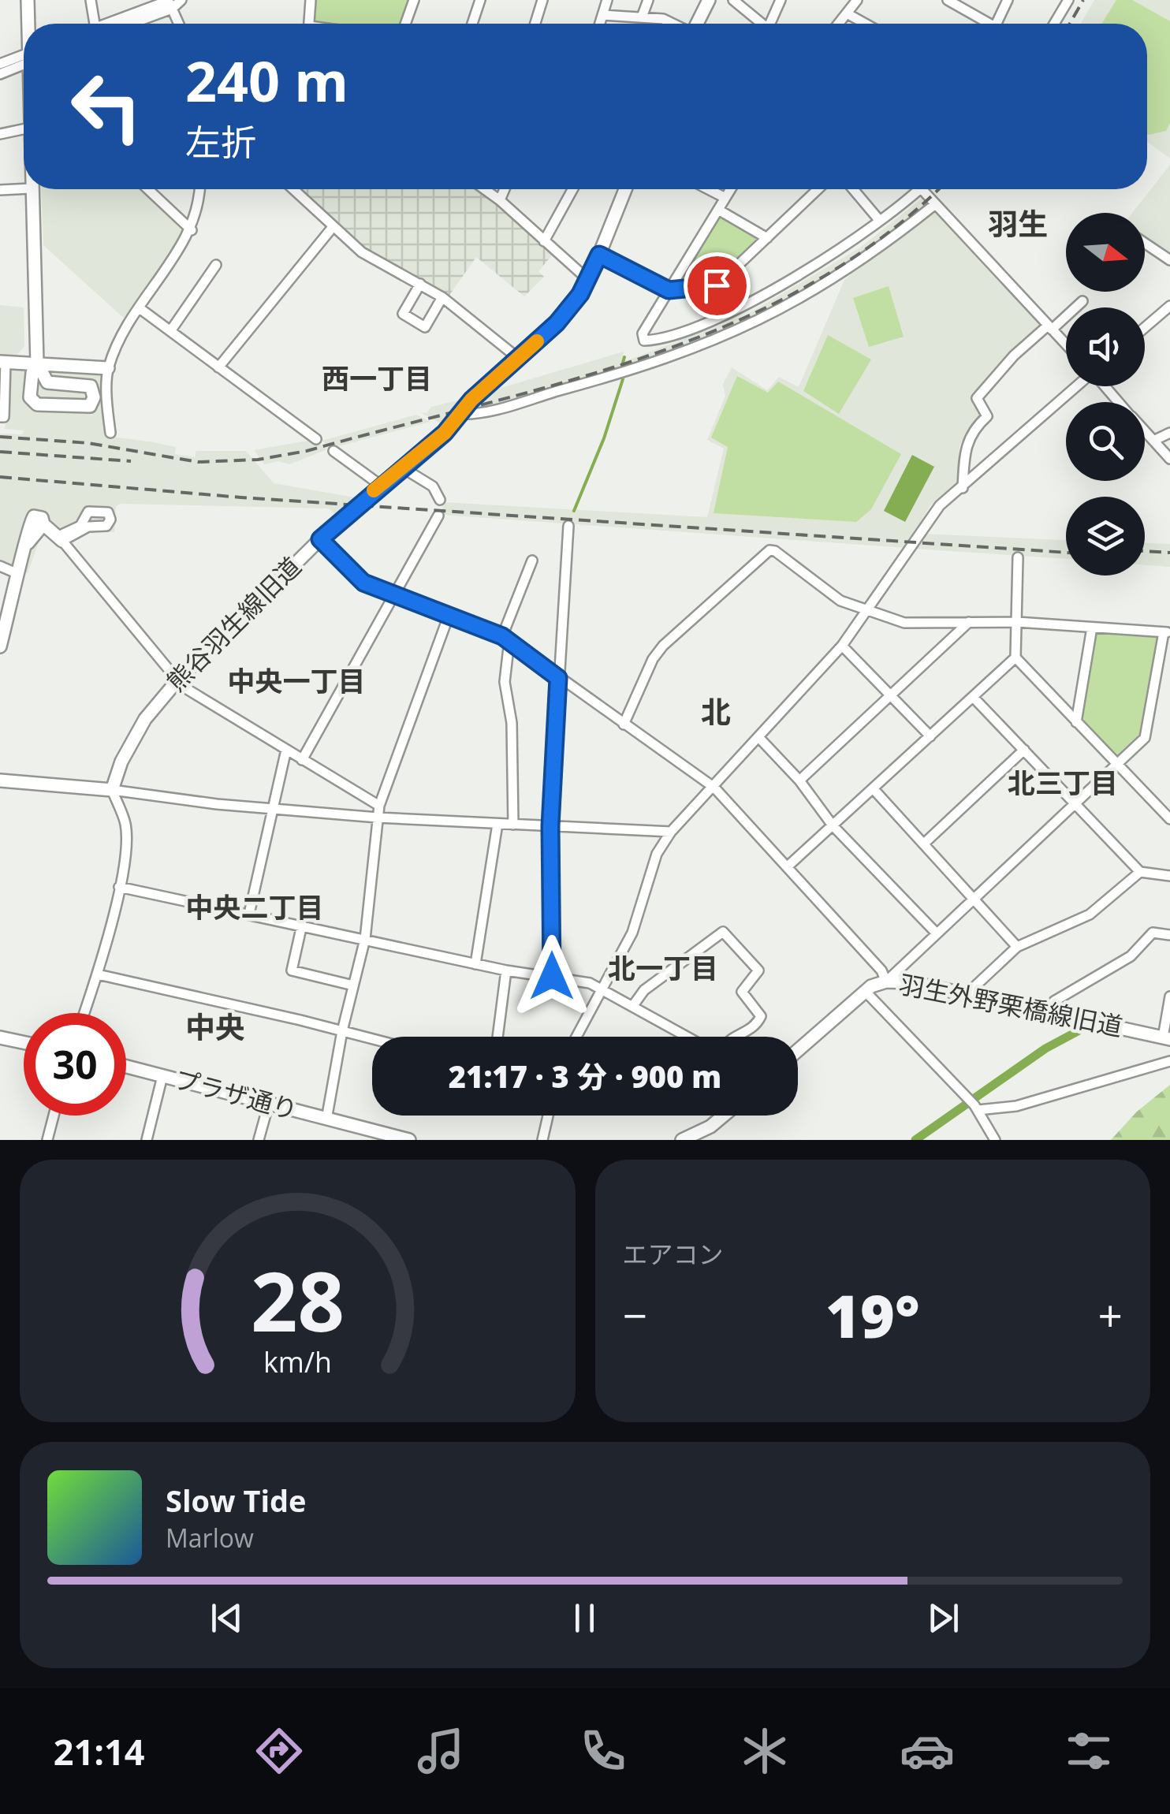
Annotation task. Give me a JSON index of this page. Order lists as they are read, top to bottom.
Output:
{
  "streets": {
    "street": ["熊谷羽生線旧道", "羽生外野栗橋線旧道", "プラザ通り"]
  },
  "districts": [
    "羽生",
    "西一丁目",
    "中央一丁目",
    "北",
    "北三丁目",
    "中央二丁目",
    "北一丁目",
    "中央"
  ],
  "north": "right",
  "page": {
    "turn": ["240 m", "左折"],
    "limit": "30",
    "trip": "21:17 · 3 分 · 900 m",
    "tile": "エアコン",
    "heat": ["−", "19°", "+"],
    "song": ["Slow Tide", "Marlow"],
    "tabs": "21:14",
    "gauge": ["28", "km/h"]
  }
}
